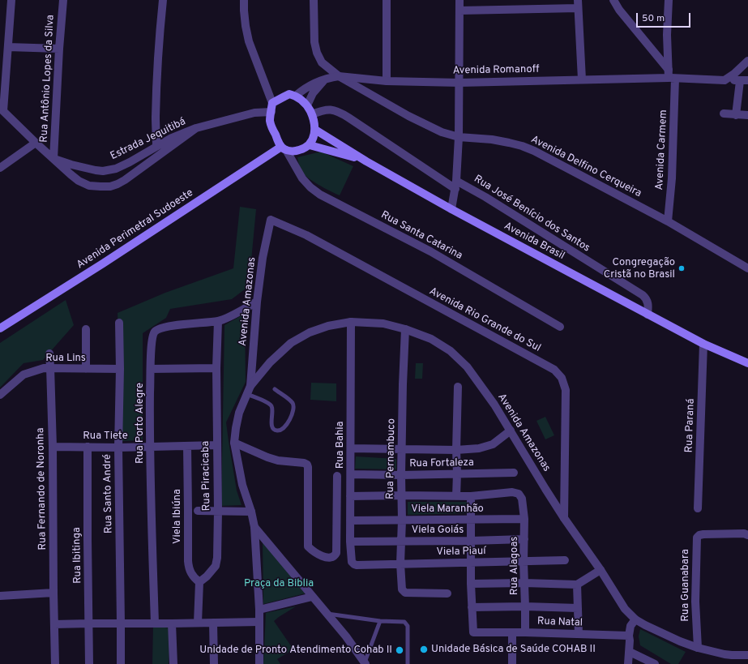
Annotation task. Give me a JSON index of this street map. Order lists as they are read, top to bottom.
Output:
{
  "streets": {
    "main road": ["Avenida Perimetral Sudoeste", "Avenida Brasil"],
    "street": [
      "Avenida Romanoff",
      "Rua Antônio Lopes da Silva",
      "Estrada Jequitibá",
      "Avenida Carmem",
      "Avenida Delfino Cerqueira",
      "Rua José Benício dos Santos",
      "Rua Santa Catarina",
      "Avenida Amazonas",
      "Avenida Rio Grande do Sul",
      "Rua Lins",
      "Rua Porto Alegre",
      "Rua Paraná",
      "Rua Tiete",
      "Rua Bahia",
      "Rua Pernambuco",
      "Rua Fortaleza",
      "Rua Piracicaba",
      "Rua Fernando de Noronha",
      "Rua Santo André",
      "Viela Maranhão",
      "Viela Ibiúna",
      "Viela Goiás",
      "Viela Piauí",
      "Rua Ibitinga",
      "Rua Alagoas",
      "Rua Guanabara",
      "Rua Natal"
    ]
  },
  "crossings": [
    ["Avenida Romanoff", "Estrada Jequitibá"],
    ["Avenida Romanoff", "Avenida Carmem"],
    ["Avenida Romanoff", "Avenida Delfino Cerqueira"],
    ["Avenida Romanoff", "Rua José Benício dos Santos"],
    ["Avenida Romanoff", "Avenida Perimetral Sudoeste"],
    ["Avenida Romanoff", "Rua Santa Catarina"],
    ["Avenida Romanoff", "Avenida Brasil"],
    ["Rua Antônio Lopes da Silva", "Estrada Jequitibá"],
    ["Estrada Jequitibá", "Rua José Benício dos Santos"],
    ["Estrada Jequitibá", "Avenida Perimetral Sudoeste"],
    ["Estrada Jequitibá", "Rua Santa Catarina"],
    ["Estrada Jequitibá", "Avenida Brasil"],
    ["Avenida Carmem", "Avenida Delfino Cerqueira"],
    ["Rua José Benício dos Santos", "Avenida Perimetral Sudoeste"],
    ["Rua José Benício dos Santos", "Rua Santa Catarina"],
    ["Rua José Benício dos Santos", "Avenida Brasil"],
    ["Avenida Perimetral Sudoeste", "Rua Santa Catarina"],
    ["Avenida Perimetral Sudoeste", "Avenida Brasil"],
    ["Rua Santa Catarina", "Avenida Brasil"],
    ["Avenida Brasil", "Rua Paraná"],
    ["Avenida Amazonas", "Avenida Rio Grande do Sul"],
    ["Avenida Amazonas", "Rua Porto Alegre"],
    ["Avenida Amazonas", "Rua Bahia"],
    ["Avenida Amazonas", "Rua Pernambuco"],
    ["Avenida Amazonas", "Rua Guanabara"],
    ["Rua Lins", "Rua Fernando de Noronha"],
    ["Rua Lins", "Rua Santo André"],
    ["Rua Porto Alegre", "Rua Tiete"],
    ["Rua Porto Alegre", "Rua Piracicaba"],
    ["Rua Tiete", "Rua Piracicaba"],
    ["Rua Tiete", "Rua Fernando de Noronha"],
    ["Rua Tiete", "Rua Santo André"],
    ["Rua Tiete", "Viela Ibiúna"],
    ["Rua Tiete", "Rua Ibitinga"],
    ["Rua Bahia", "Rua Fortaleza"],
    ["Rua Bahia", "Viela Maranhão"],
    ["Rua Bahia", "Viela Goiás"],
    ["Rua Bahia", "Viela Piauí"],
    ["Rua Pernambuco", "Rua Fortaleza"],
    ["Rua Pernambuco", "Viela Maranhão"],
    ["Rua Pernambuco", "Viela Goiás"],
    ["Rua Pernambuco", "Viela Piauí"],
    ["Rua Piracicaba", "Viela Ibiúna"],
    ["Viela Maranhão", "Rua Alagoas"],
    ["Viela Goiás", "Rua Alagoas"],
    ["Viela Piauí", "Rua Alagoas"],
    ["Rua Alagoas", "Rua Natal"]
  ],
  "parks": ["Praça da Biblia"],
  "places": ["Congregação Cristã no Brasil", "Unidade Básica de Saúde COHAB II", "Unidade de Pronto Atendimento Cohab II"],
  "scale_bar": "50 m"
}
